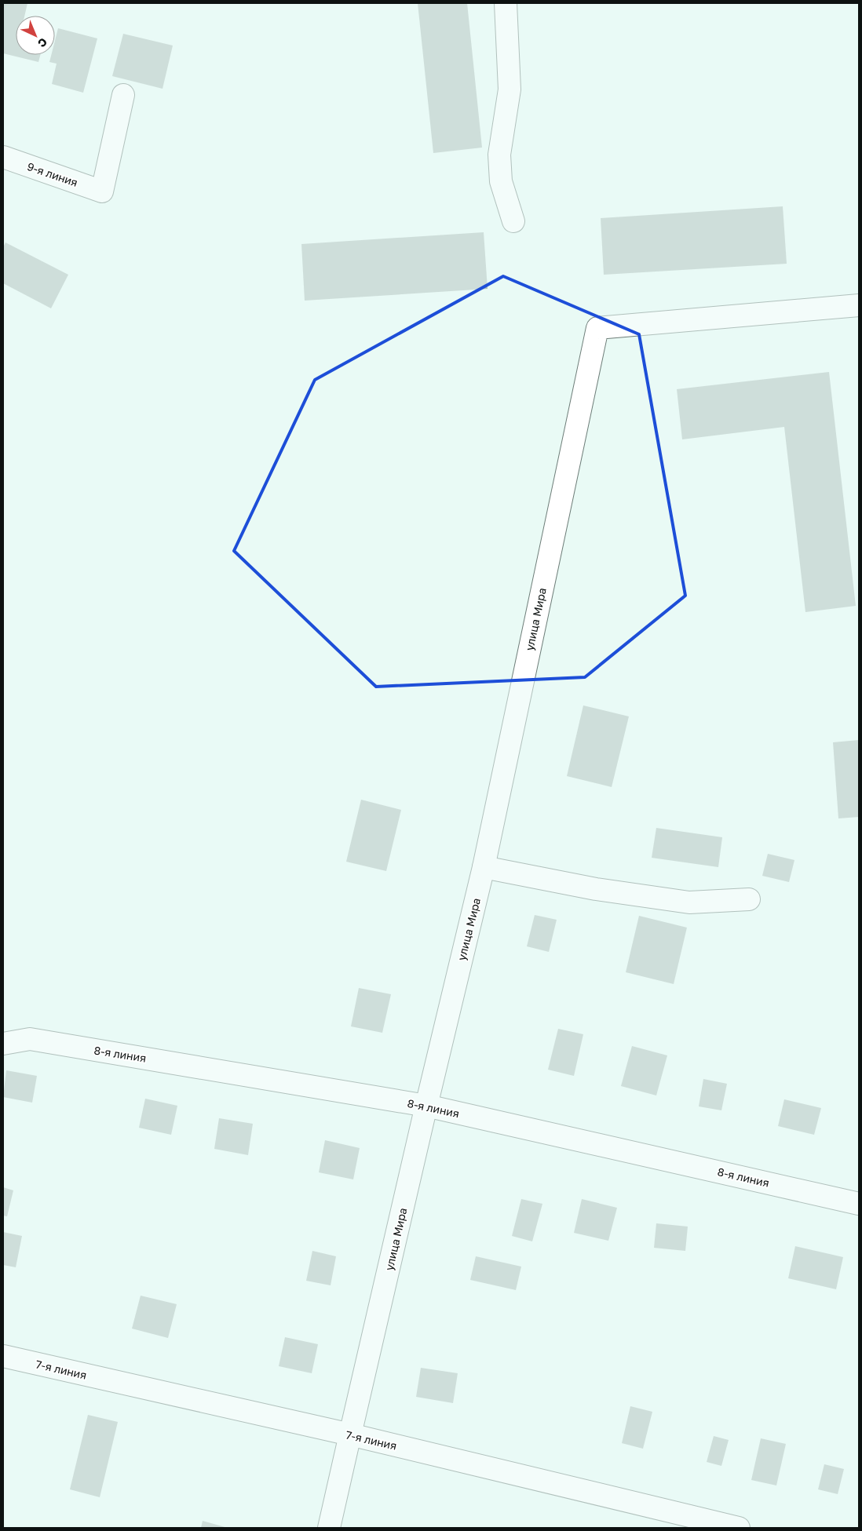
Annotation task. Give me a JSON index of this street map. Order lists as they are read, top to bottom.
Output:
{
  "streets": {
    "street": [
      "9-я линия",
      "улица Мира",
      "8-я линия",
      "7-я линия"
    ]
  },
  "crossings": [
    ["улица Мира", "8-я линия"],
    ["улица Мира", "7-я линия"]
  ],
  "north": "bottom right"
}
